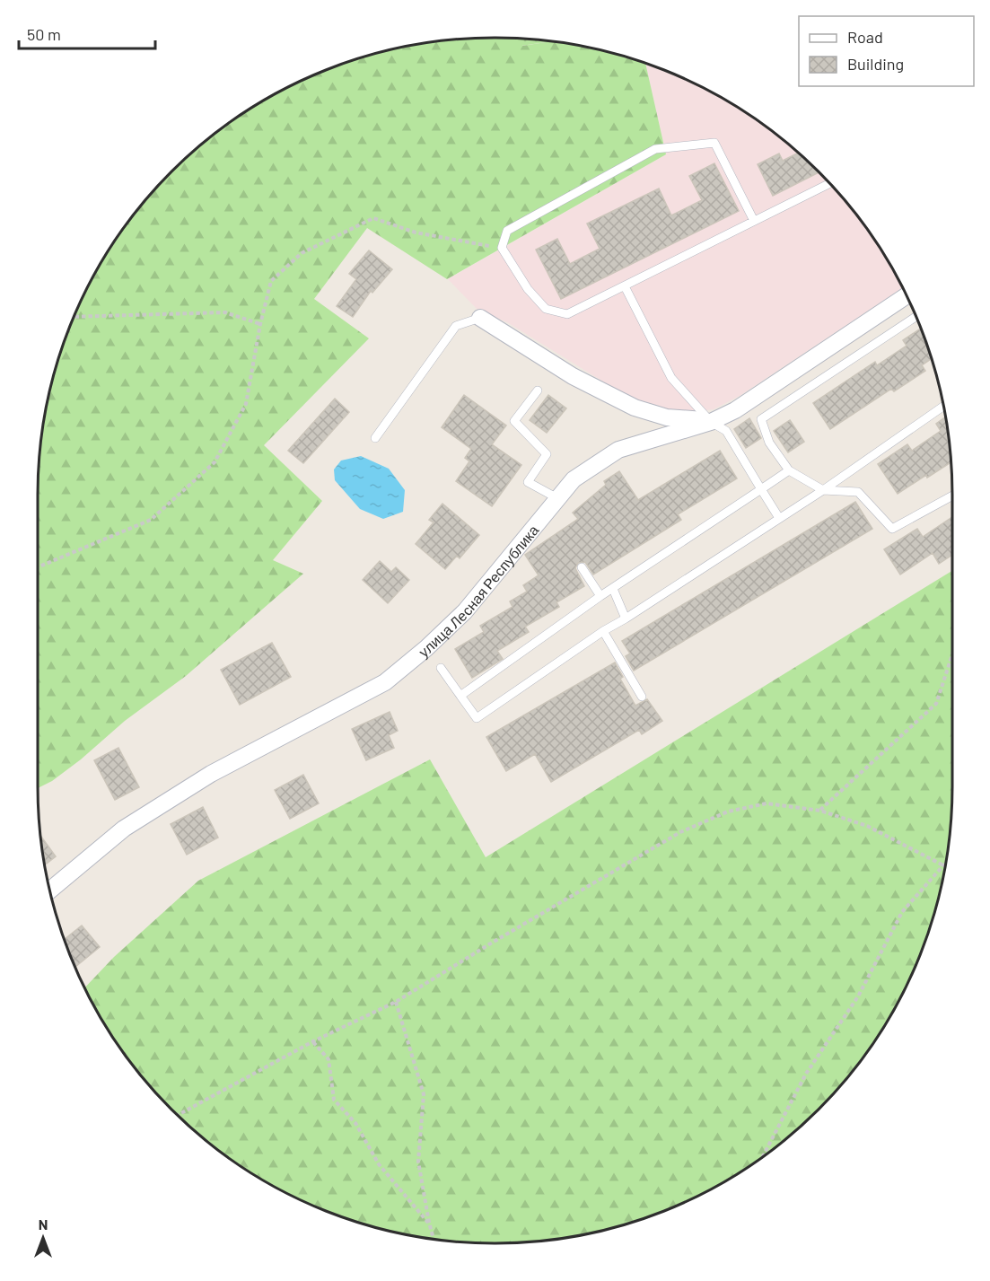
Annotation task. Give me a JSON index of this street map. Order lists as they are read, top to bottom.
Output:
{
  "streets": {
    "street": ["улица Лесная Республика"]
  },
  "legend": ["Road", "Building"],
  "scale_bar": "50 m",
  "north": "top"
}
